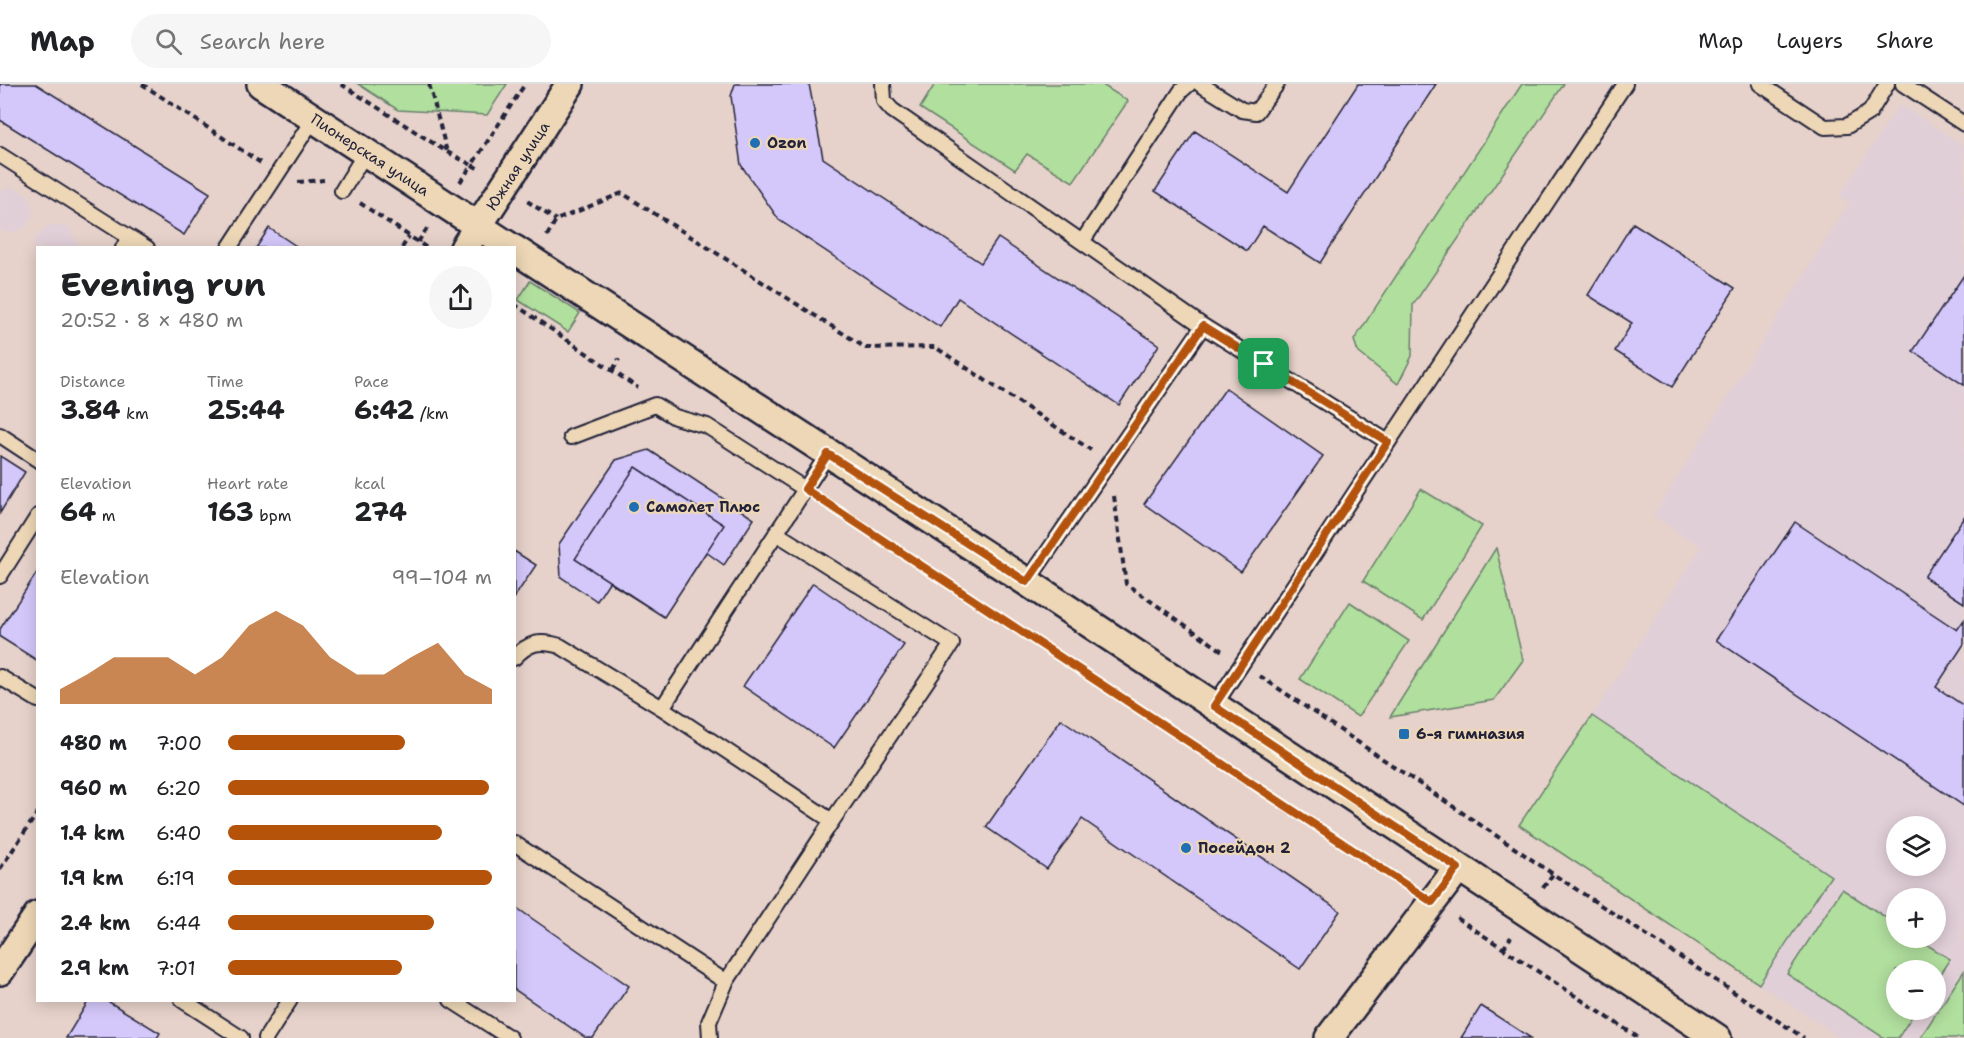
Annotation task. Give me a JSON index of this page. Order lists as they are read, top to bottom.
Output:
{
  "streets": {
    "street": ["Пионерская улица", "Южная улица"]
  },
  "crossings": [
    ["Пионерская улица", "Южная улица"]
  ],
  "places": {
    "other": ["Ozon", "Самолет Плюс", "Посейдон 2"],
    "transit": ["6-я гимназия"]
  },
  "page": {
    "header": "Map",
    "search": "Search here",
    "nav": ["Map", "Layers", "Share"],
    "heading": ["Evening run", "20:52 · 8 × 480 m"],
    "stats": [
      ["Distance", "3.84 km"],
      ["Time", "25:44"],
      ["Pace", "6:42 /km"],
      ["Elevation", "64 m"],
      ["Heart rate", "163 bpm"],
      ["kcal", "274"]
    ],
    "chart": ["Elevation", "99–104 m"],
    "list": [
      {
        "name": "480 m",
        "note": "7:00"
      },
      {
        "name": "960 m",
        "note": "6:20"
      },
      {
        "name": "1.4 km",
        "note": "6:40"
      },
      {
        "name": "1.9 km",
        "note": "6:19"
      },
      {
        "name": "2.4 km",
        "note": "6:44"
      },
      {
        "name": "2.9 km",
        "note": "7:01"
      }
    ],
    "map_buttons": ["+", "−"]
  }
}
